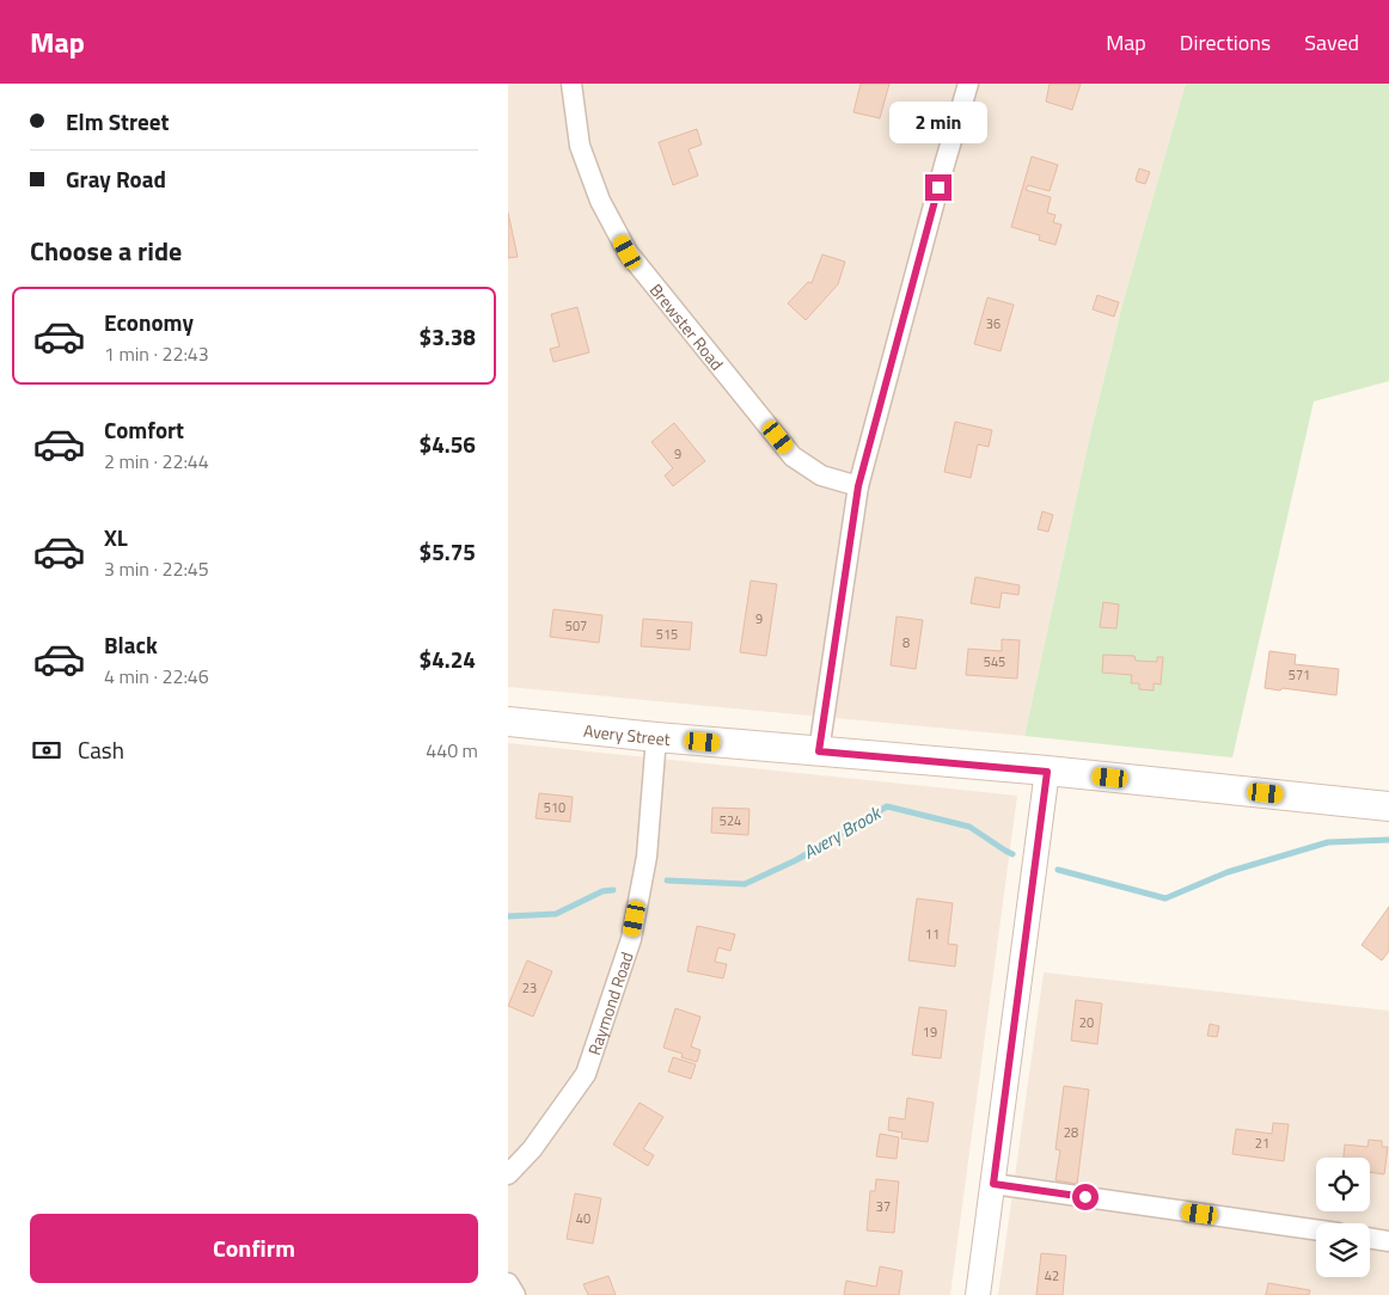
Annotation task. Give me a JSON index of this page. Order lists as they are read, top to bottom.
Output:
{
  "streets": {
    "main road": ["Avery Street"],
    "street": ["Brewster Road", "Raymond Road"]
  },
  "crossings": [
    ["Avery Street", "Raymond Road"]
  ],
  "water": ["Avery Brook"],
  "house_numbers": [
    "36",
    "9",
    "9",
    "507",
    "515",
    "8",
    "545",
    "571",
    "510",
    "524",
    "11",
    "23",
    "20",
    "19",
    "28",
    "21",
    "37",
    "40",
    "42"
  ],
  "page": {
    "header": "Map",
    "nav": ["Map", "Directions", "Saved"],
    "banner": ["Elm Street", "Gray Road"],
    "bubble": "2 min",
    "heading": "Choose a ride",
    "list": [
      {
        "name": "Economy",
        "note": "1 min · 22:43",
        "value": "$3.38"
      },
      {
        "name": "Comfort",
        "note": "2 min · 22:44",
        "value": "$4.56"
      },
      {
        "name": "XL",
        "note": "3 min · 22:45",
        "value": "$5.75"
      },
      {
        "name": "Black",
        "note": "4 min · 22:46",
        "value": "$4.24"
      }
    ],
    "pay": ["Cash", "440 m"],
    "buttons": "Confirm"
  }
}
